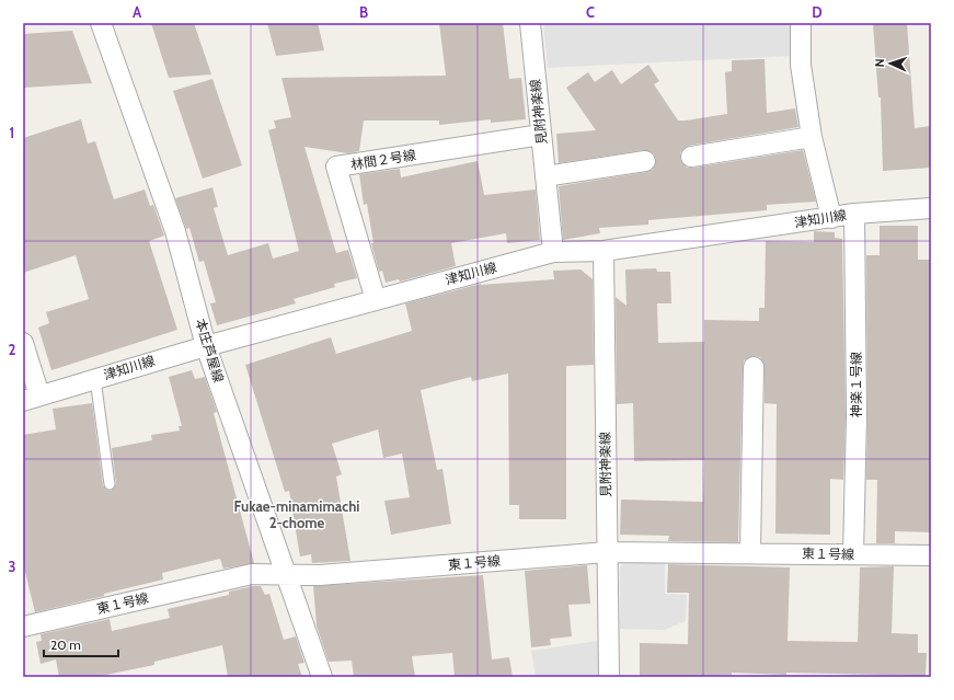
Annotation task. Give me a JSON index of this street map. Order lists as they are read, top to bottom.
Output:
{
  "streets": {
    "street": [
      "見附神楽線",
      "林間２号線",
      "津知川線",
      "本庄芦屋線",
      "神楽１号線",
      "東１号線"
    ]
  },
  "crossings": [
    ["見附神楽線", "林間２号線"],
    ["見附神楽線", "津知川線"],
    ["見附神楽線", "東１号線"],
    ["林間２号線", "津知川線"],
    ["津知川線", "本庄芦屋線"],
    ["津知川線", "神楽１号線"],
    ["本庄芦屋線", "東１号線"],
    ["神楽１号線", "東１号線"]
  ],
  "districts": ["Fukae-minamimachi 2-chome"],
  "scale_bar": "20 m",
  "north": "left",
  "grid": {
    "columns": [
      "A",
      "B",
      "C",
      "D"
    ],
    "rows": ["1", "2", "3"]
  }
}
